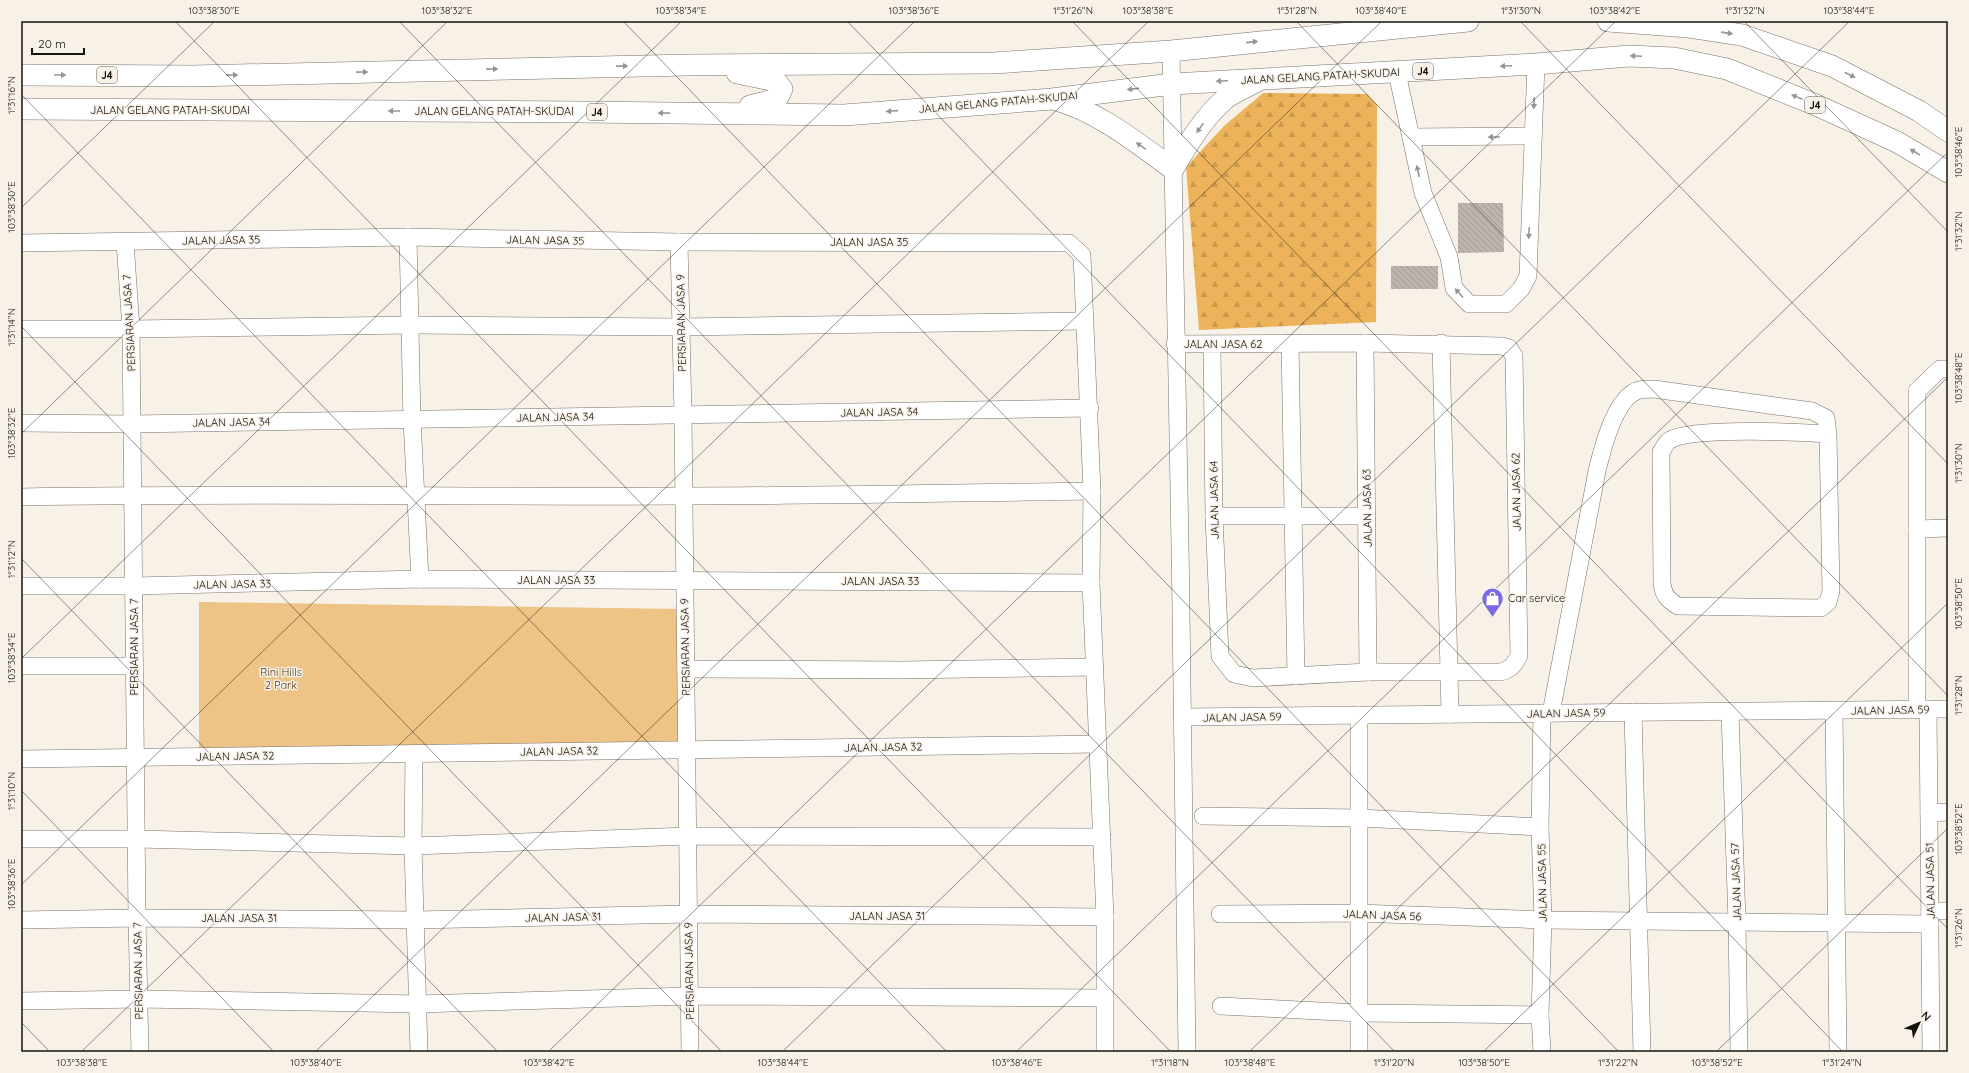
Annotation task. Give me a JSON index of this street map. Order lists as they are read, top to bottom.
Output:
{
  "streets": {
    "main road": ["J4", "JALAN GELANG PATAH-SKUDAI"],
    "street": [
      "JALAN JASA 35",
      "PERSIARAN JASA 7",
      "PERSIARAN JASA 9",
      "JALAN JASA 62",
      "JALAN JASA 34",
      "JALAN JASA 64",
      "JALAN JASA 63",
      "JALAN JASA 33",
      "JALAN JASA 59",
      "JALAN JASA 32",
      "JALAN JASA 51",
      "JALAN JASA 57",
      "JALAN JASA 55",
      "JALAN JASA 56",
      "JALAN JASA 31"
    ]
  },
  "crossings": [
    ["JALAN JASA 35", "PERSIARAN JASA 7"],
    ["JALAN JASA 35", "PERSIARAN JASA 9"],
    ["PERSIARAN JASA 7", "JALAN JASA 34"],
    ["PERSIARAN JASA 7", "JALAN JASA 33"],
    ["PERSIARAN JASA 7", "JALAN JASA 32"],
    ["PERSIARAN JASA 7", "JALAN JASA 31"],
    ["PERSIARAN JASA 9", "JALAN JASA 34"],
    ["PERSIARAN JASA 9", "JALAN JASA 33"],
    ["PERSIARAN JASA 9", "JALAN JASA 32"],
    ["PERSIARAN JASA 9", "JALAN JASA 31"],
    ["JALAN JASA 62", "JALAN JASA 64"],
    ["JALAN JASA 62", "JALAN JASA 63"],
    ["JALAN JASA 59", "JALAN JASA 51"],
    ["JALAN JASA 59", "JALAN JASA 57"],
    ["JALAN JASA 59", "JALAN JASA 55"],
    ["JALAN JASA 51", "JALAN JASA 56"],
    ["JALAN JASA 57", "JALAN JASA 56"],
    ["JALAN JASA 55", "JALAN JASA 56"]
  ],
  "parks": ["Rini Hills 2 Park"],
  "places": {
    "shop": ["Car service"]
  },
  "scale_bar": "20 m",
  "north": "top right",
  "coordinates": [
    "103°38'30\"E",
    "103°38'32\"E",
    "103°38'34\"E",
    "103°38'36\"E",
    "1°31'26\"N",
    "103°38'38\"E",
    "1°31'28\"N",
    "103°38'40\"E",
    "1°31'30\"N",
    "103°38'42\"E",
    "1°31'32\"N",
    "103°38'44\"E",
    "1°31'16\"N",
    "103°38'46\"E",
    "1°31'14\"N",
    "103°38'48\"E",
    "1°31'12\"N",
    "103°38'50\"E",
    "1°31'10\"N",
    "103°38'52\"E",
    "1°31'18\"N",
    "1°31'20\"N",
    "1°31'22\"N",
    "1°31'24\"N"
  ]
}
